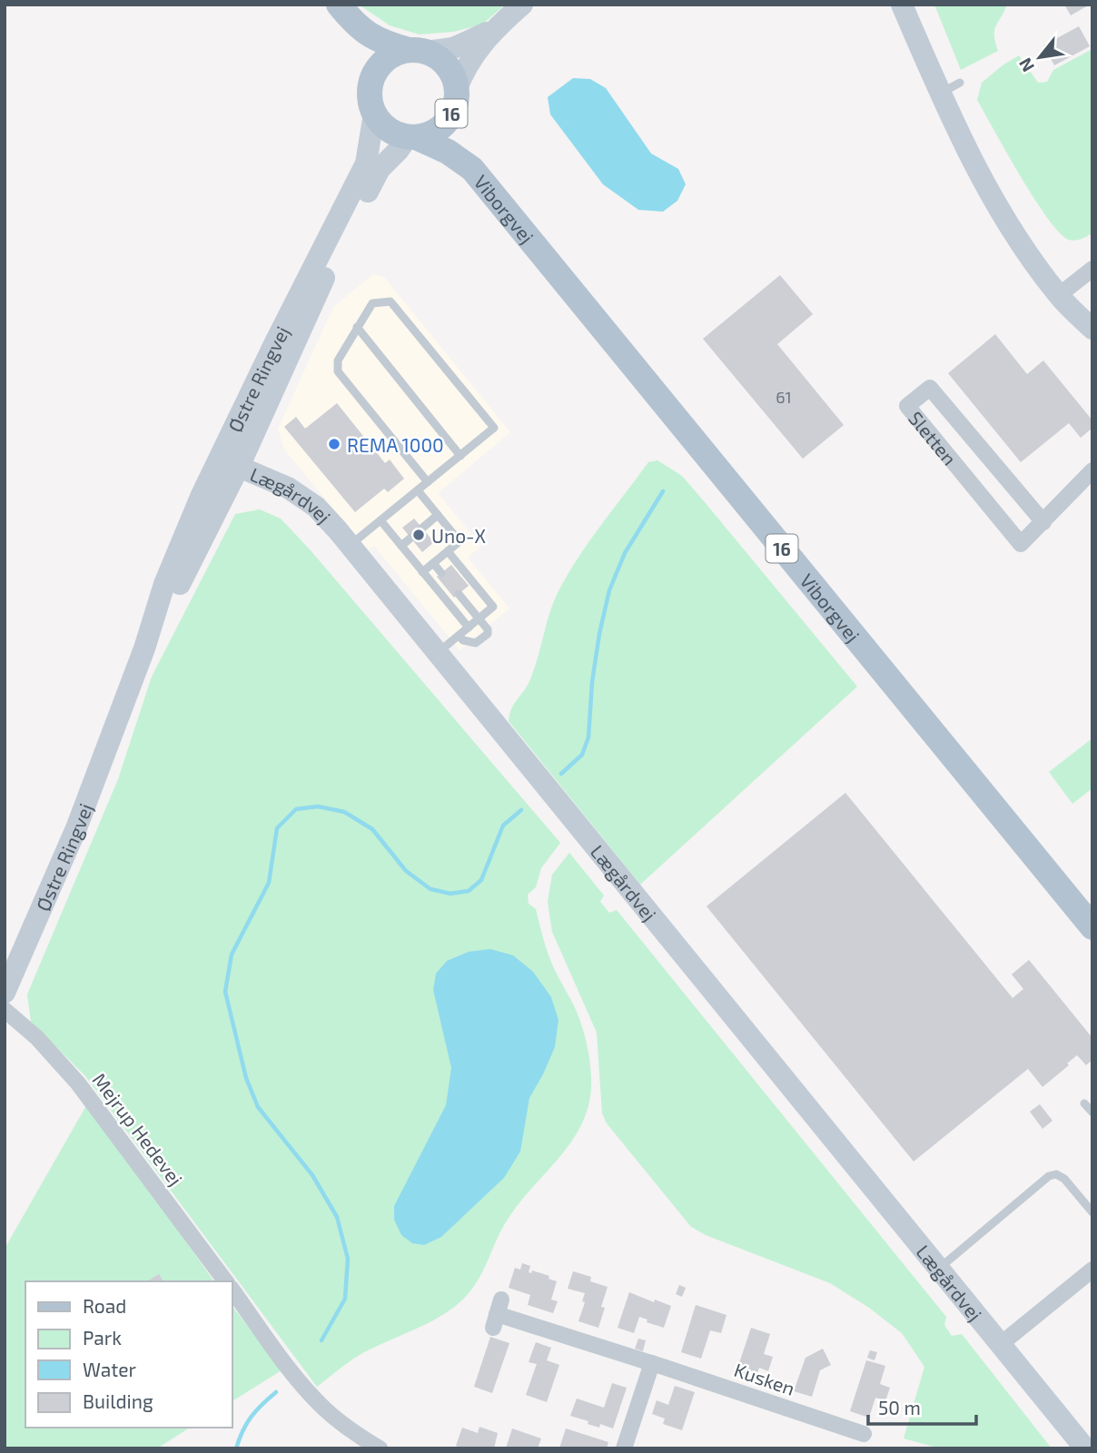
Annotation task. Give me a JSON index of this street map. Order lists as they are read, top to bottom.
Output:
{
  "streets": {
    "main road": ["16", "Viborgvej"],
    "street": [
      "Østre Ringvej",
      "Sletten",
      "Lægårdvej",
      "Mejrup Hedevej",
      "Kusken"
    ]
  },
  "crossings": [
    ["16", "Viborgvej"],
    ["16", "Østre Ringvej"],
    ["Viborgvej", "Østre Ringvej"],
    ["Østre Ringvej", "Lægårdvej"]
  ],
  "places": ["REMA 1000", "Uno-X"],
  "house_numbers": ["61"],
  "legend": [
    "Road",
    "Park",
    "Water",
    "Building"
  ],
  "scale_bar": "50 m",
  "north": "bottom left"
}
